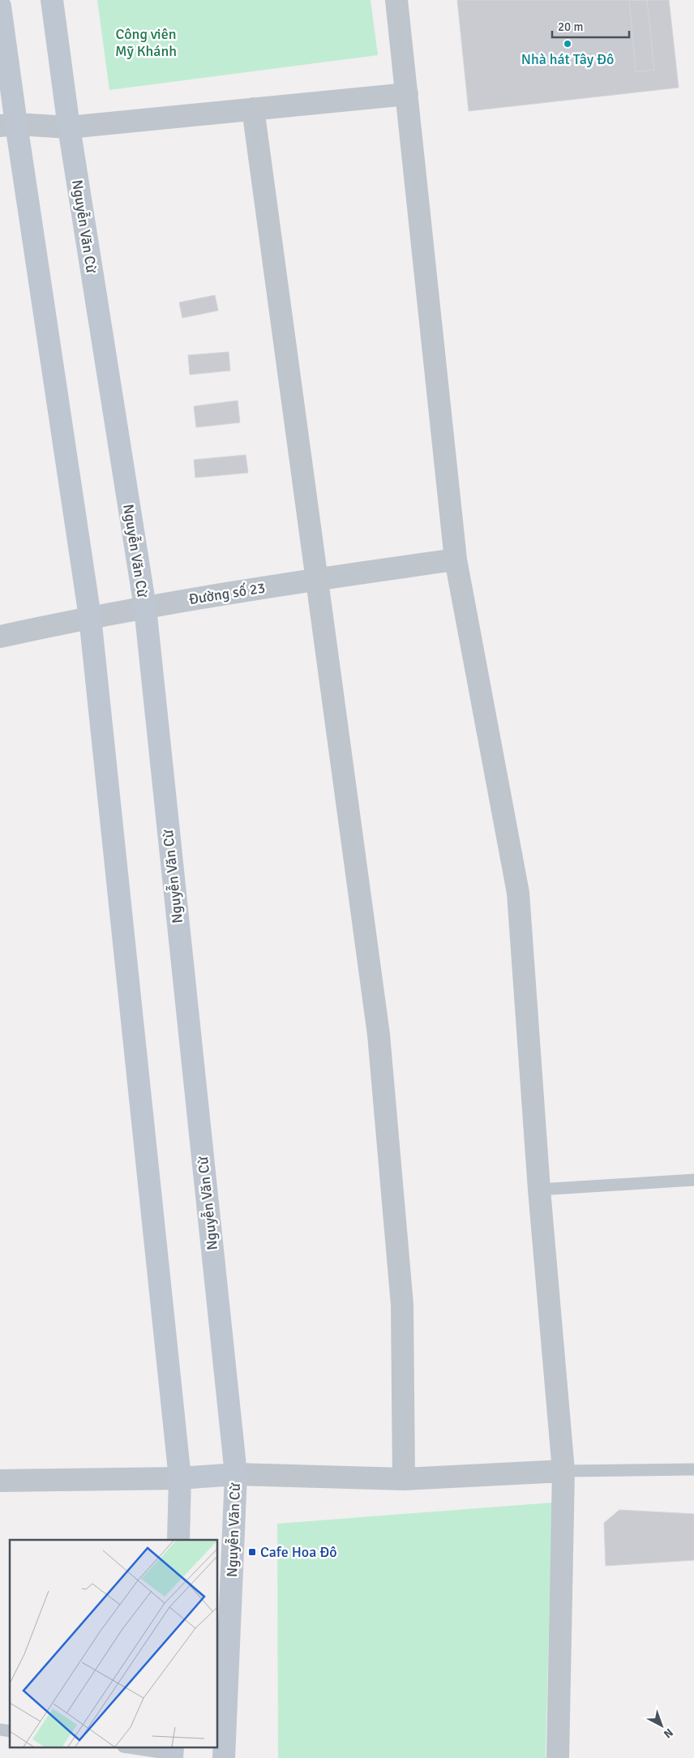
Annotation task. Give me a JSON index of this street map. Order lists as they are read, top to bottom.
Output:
{
  "streets": {
    "main road": ["Nguyễn Văn Cừ"],
    "street": ["Đường số 23"]
  },
  "crossings": [
    ["Nguyễn Văn Cừ", "Đường số 23"]
  ],
  "parks": ["Công viên Mỹ Khánh"],
  "places": {
    "other": ["Nhà hát Tây Đô"],
    "transit": ["Cafe Hoa Đô"]
  },
  "scale_bar": "20 m",
  "north": "bottom right"
}
